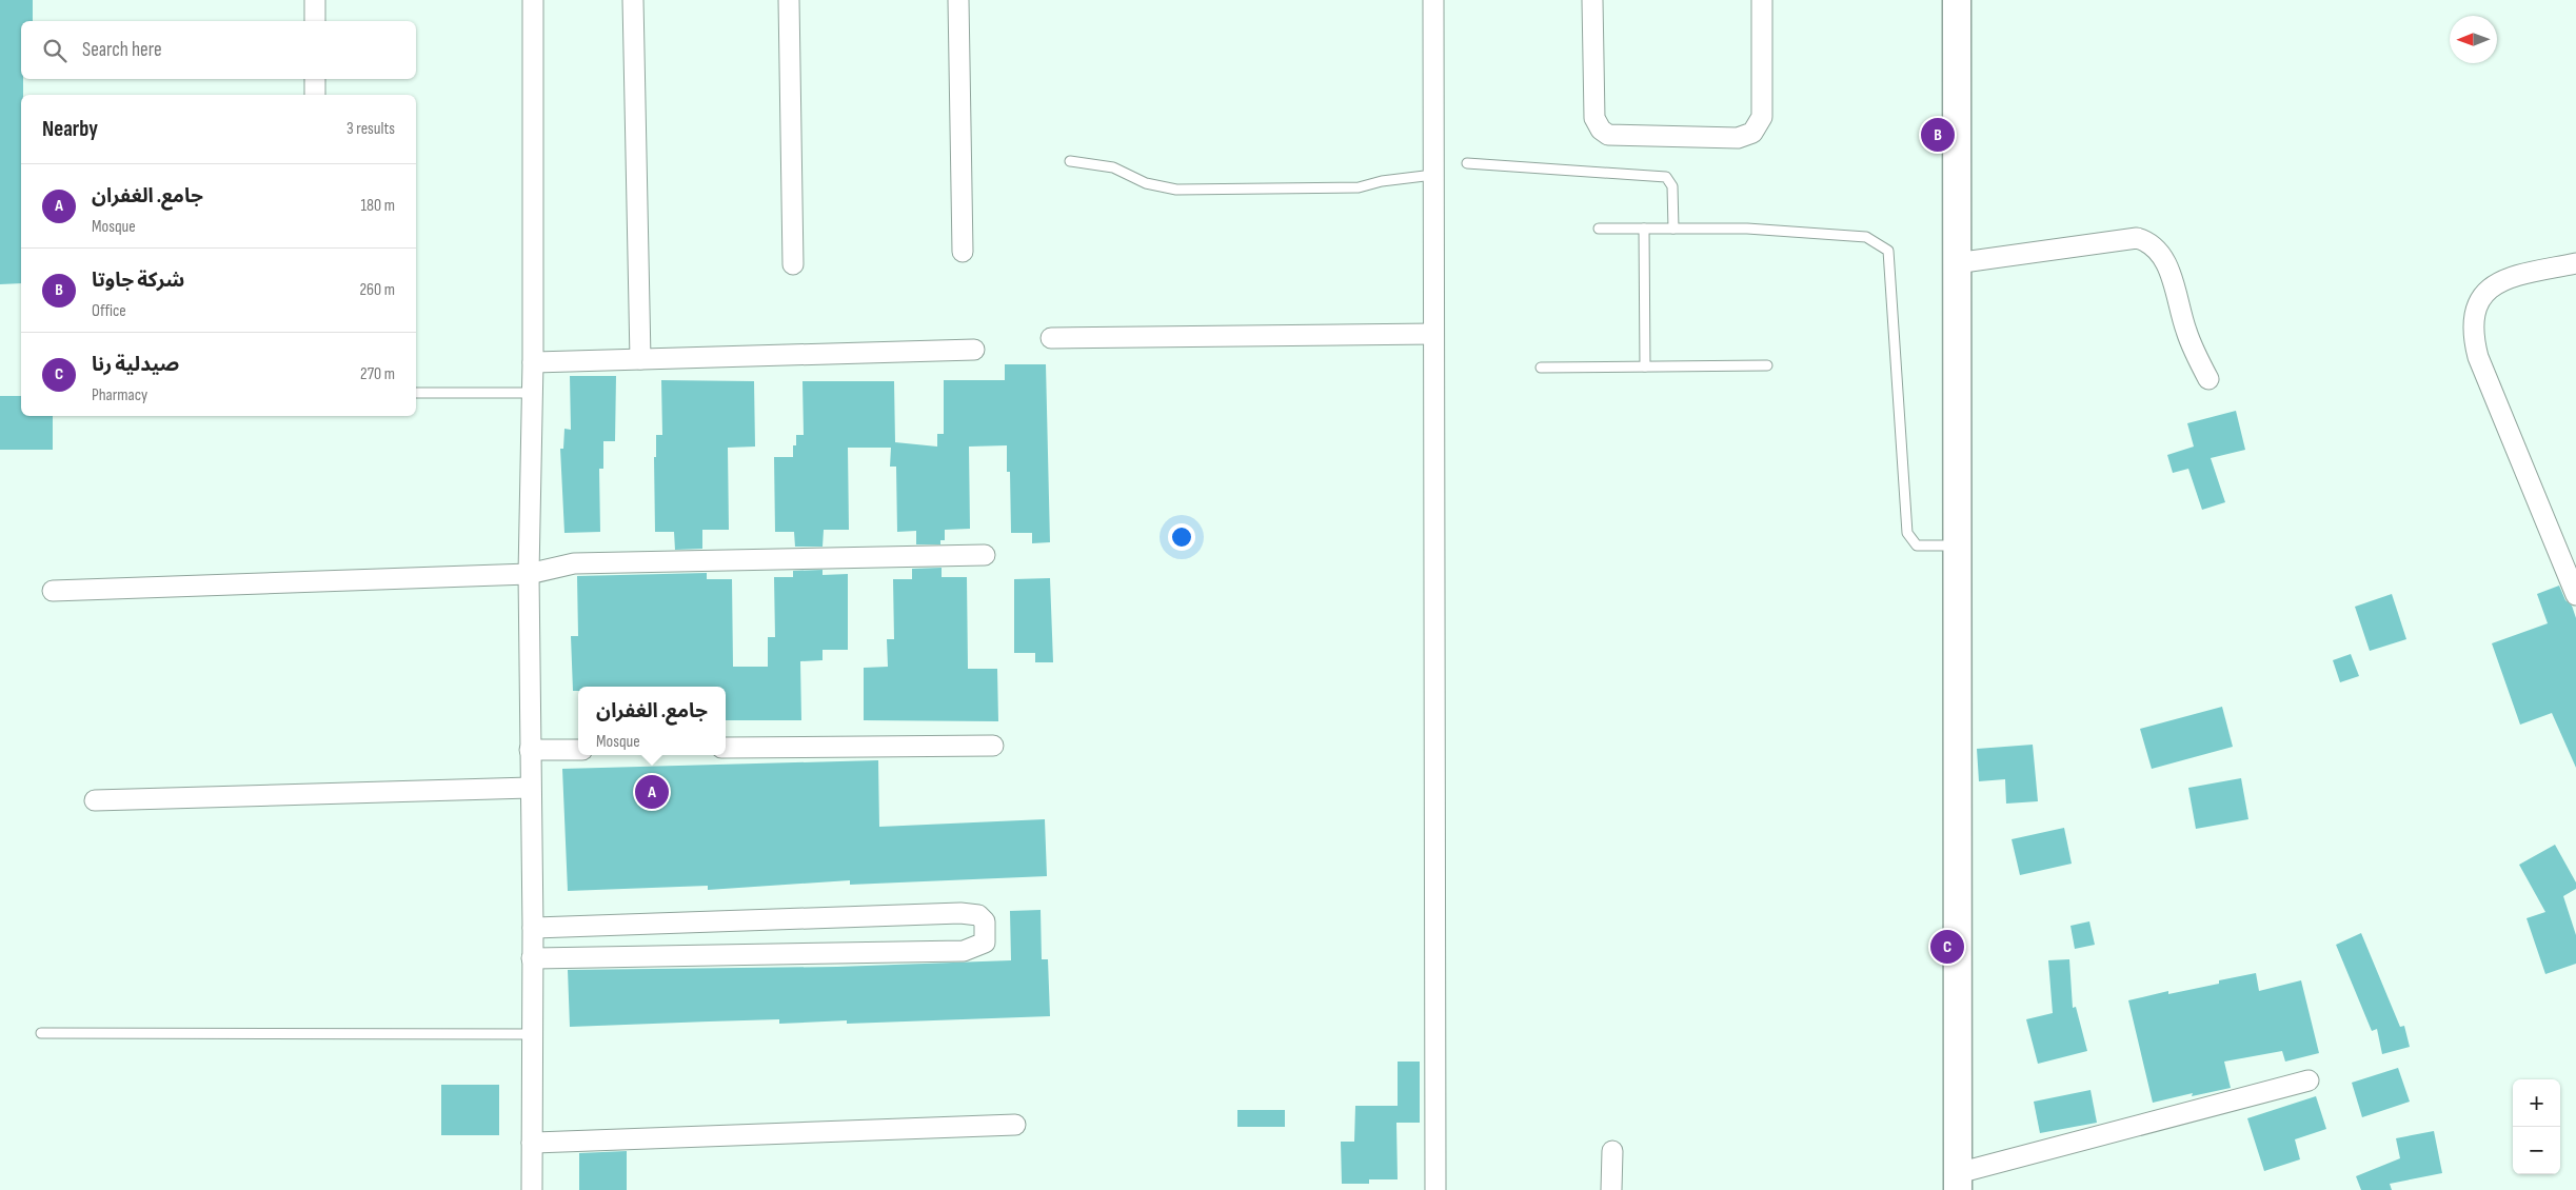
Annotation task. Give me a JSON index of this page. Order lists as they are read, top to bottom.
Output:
{
  "north": "left",
  "page": {
    "search": "Search here",
    "heading": ["Nearby", "3 results"],
    "pins": ["B", "A", "C"],
    "list": [
      {
        "mark": "A",
        "name": "جامع. الغفران",
        "note": "Mosque",
        "value": "180 m"
      },
      {
        "mark": "B",
        "name": "شركة جاوتا",
        "note": "Office",
        "value": "260 m"
      },
      {
        "mark": "C",
        "name": "صيدلية رنا",
        "note": "Pharmacy",
        "value": "270 m"
      }
    ],
    "popup": ["جامع. الغفران", "Mosque"],
    "map_buttons": ["+", "−"]
  }
}
